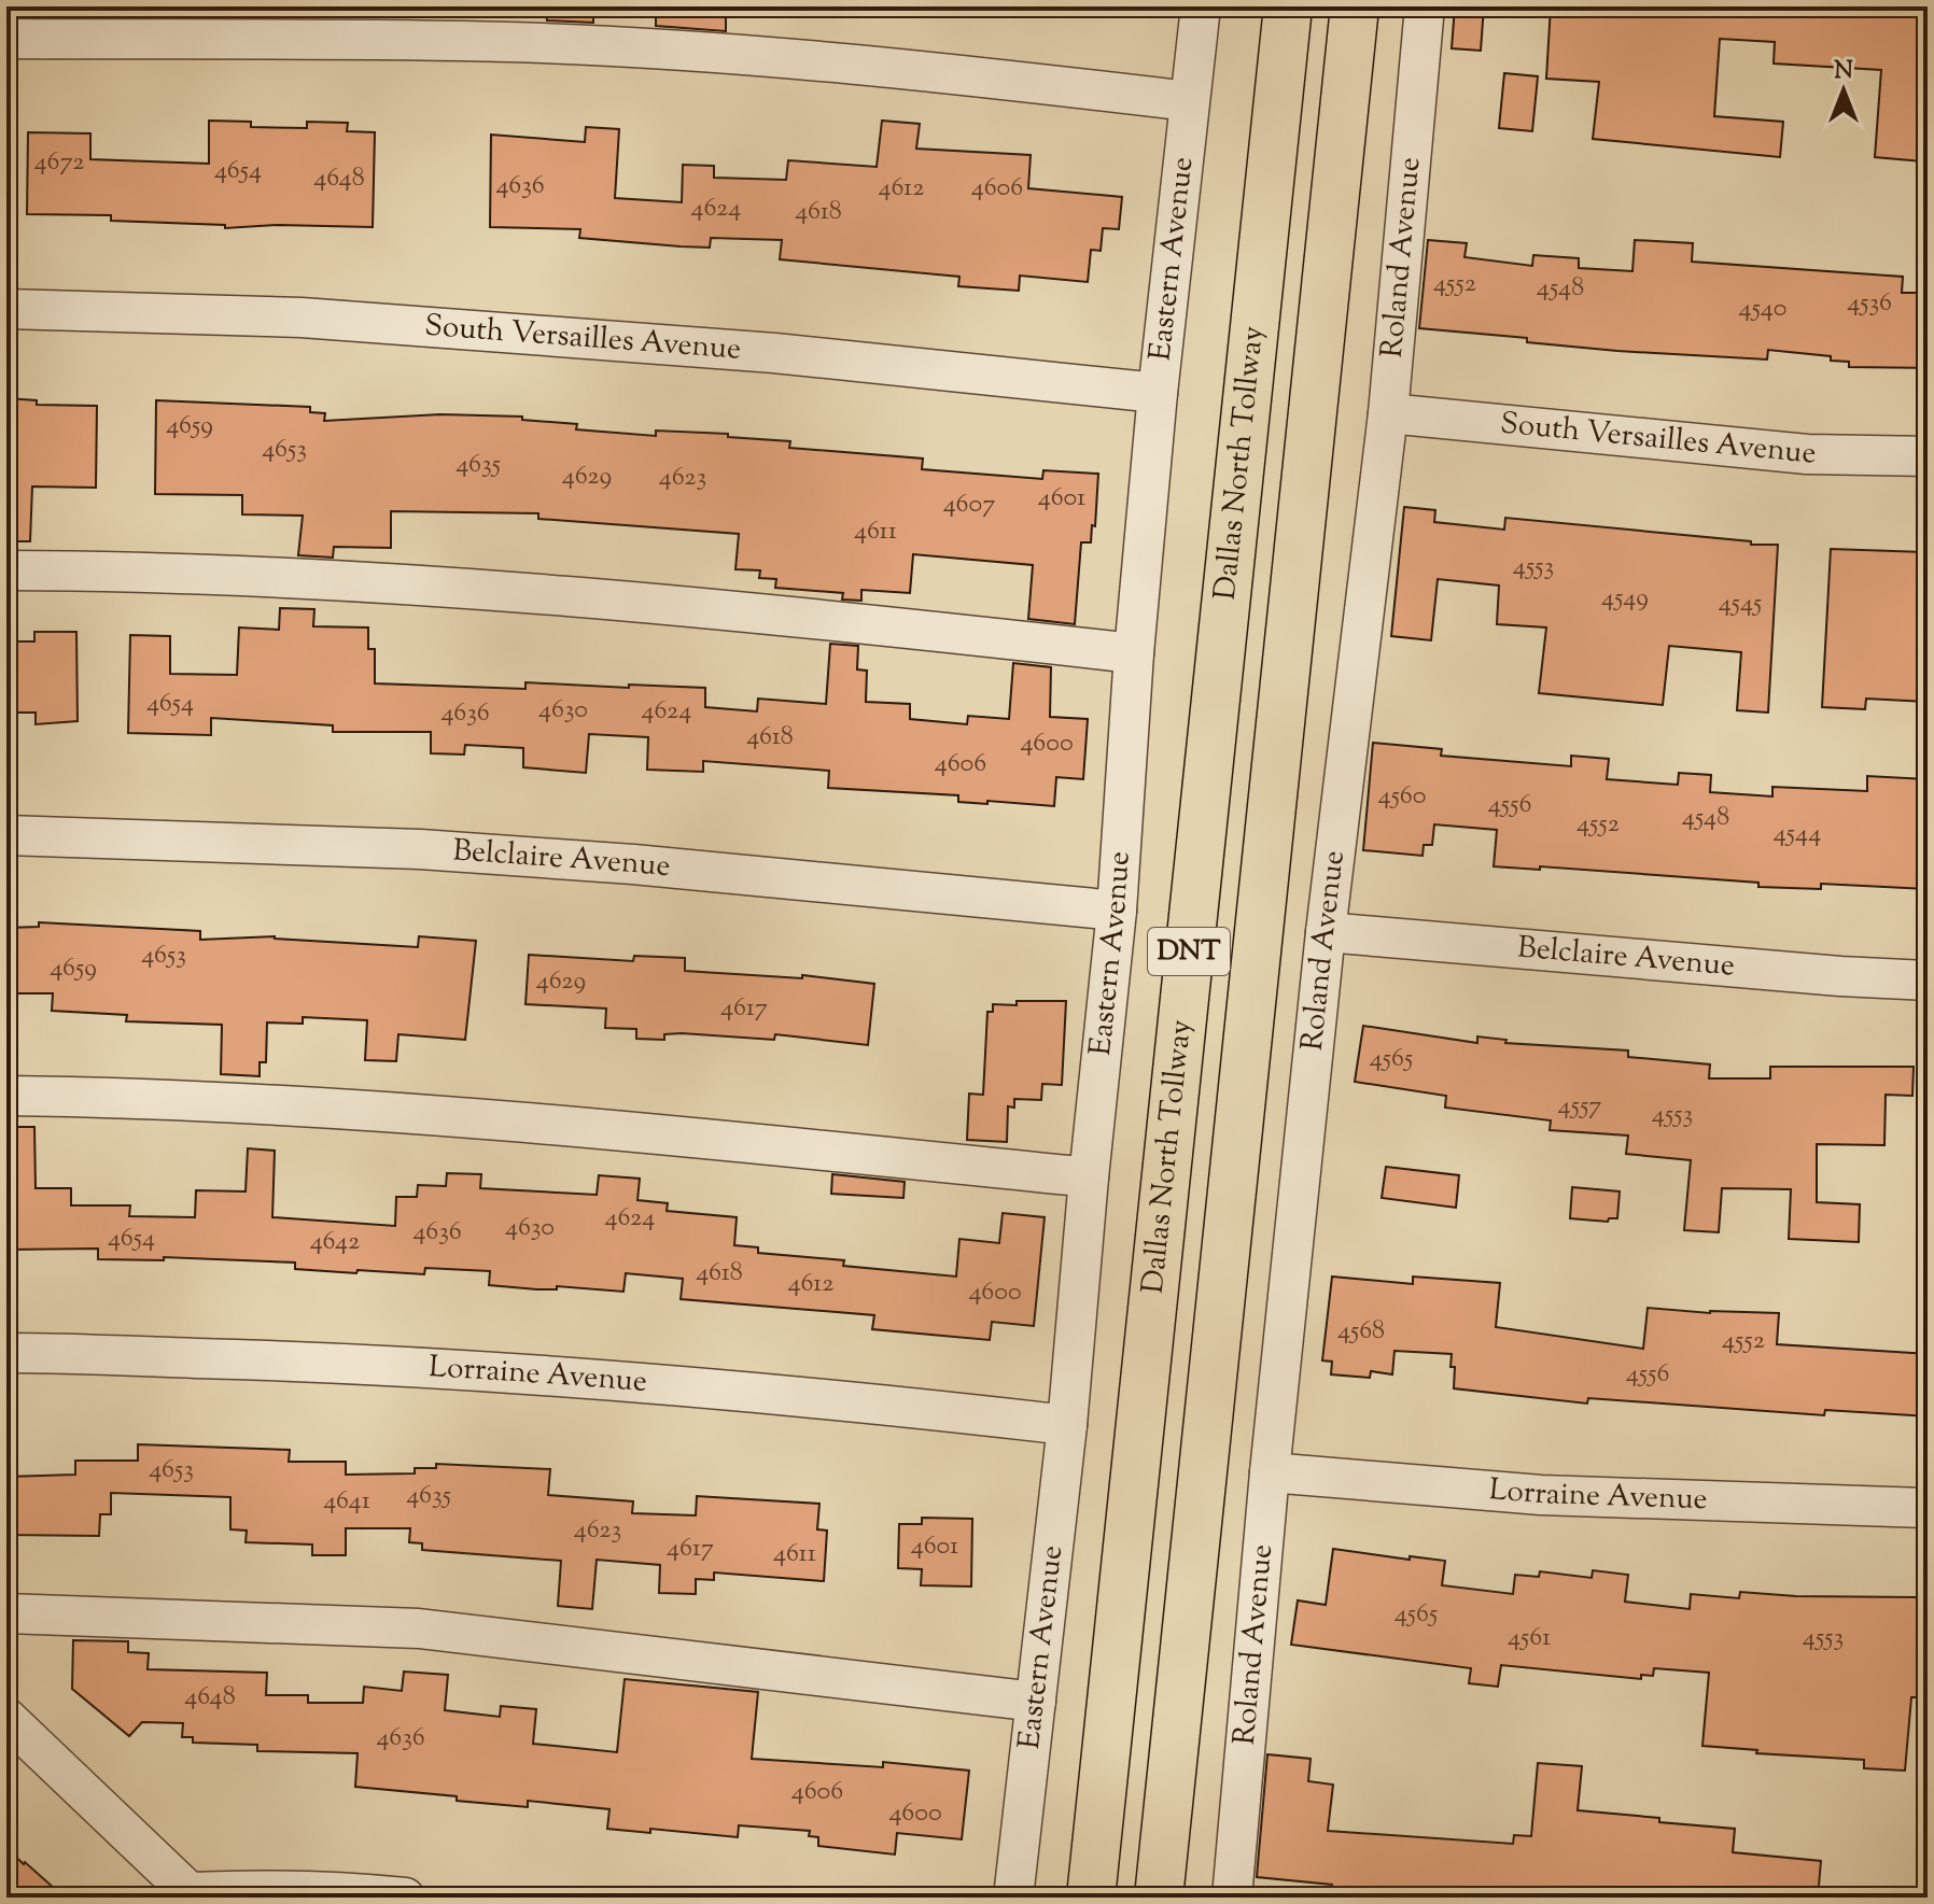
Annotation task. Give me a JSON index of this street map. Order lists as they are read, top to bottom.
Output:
{
  "streets": {
    "highway": ["Dallas North Tollway", "DNT"],
    "street": [
      "Eastern Avenue",
      "Roland Avenue",
      "South Versailles Avenue",
      "Belclaire Avenue",
      "Lorraine Avenue"
    ]
  },
  "crossings": [
    ["Eastern Avenue", "South Versailles Avenue"],
    ["Eastern Avenue", "Belclaire Avenue"],
    ["Eastern Avenue", "Lorraine Avenue"],
    ["Roland Avenue", "South Versailles Avenue"],
    ["Roland Avenue", "Belclaire Avenue"],
    ["Roland Avenue", "Lorraine Avenue"]
  ],
  "house_numbers": [
    "4672",
    "4654",
    "4648",
    "4636",
    "4612",
    "4606",
    "4624",
    "4618",
    "4552",
    "4548",
    "4536",
    "4540",
    "4659",
    "4653",
    "4635",
    "4629",
    "4623",
    "4601",
    "4607",
    "4611",
    "4553",
    "4549",
    "4545",
    "4654",
    "4630",
    "4624",
    "4636",
    "4618",
    "4600",
    "4606",
    "4560",
    "4556",
    "4548",
    "4552",
    "4544",
    "4653",
    "4659",
    "4629",
    "4617",
    "4565",
    "4557",
    "4553",
    "4624",
    "4630",
    "4636",
    "4654",
    "4642",
    "4618",
    "4612",
    "4600",
    "4568",
    "4552",
    "4556",
    "4653",
    "4635",
    "4641",
    "4623",
    "4601",
    "4617",
    "4611",
    "4565",
    "4561",
    "4553",
    "4648",
    "4636",
    "4606",
    "4600"
  ],
  "north": "top"
}
